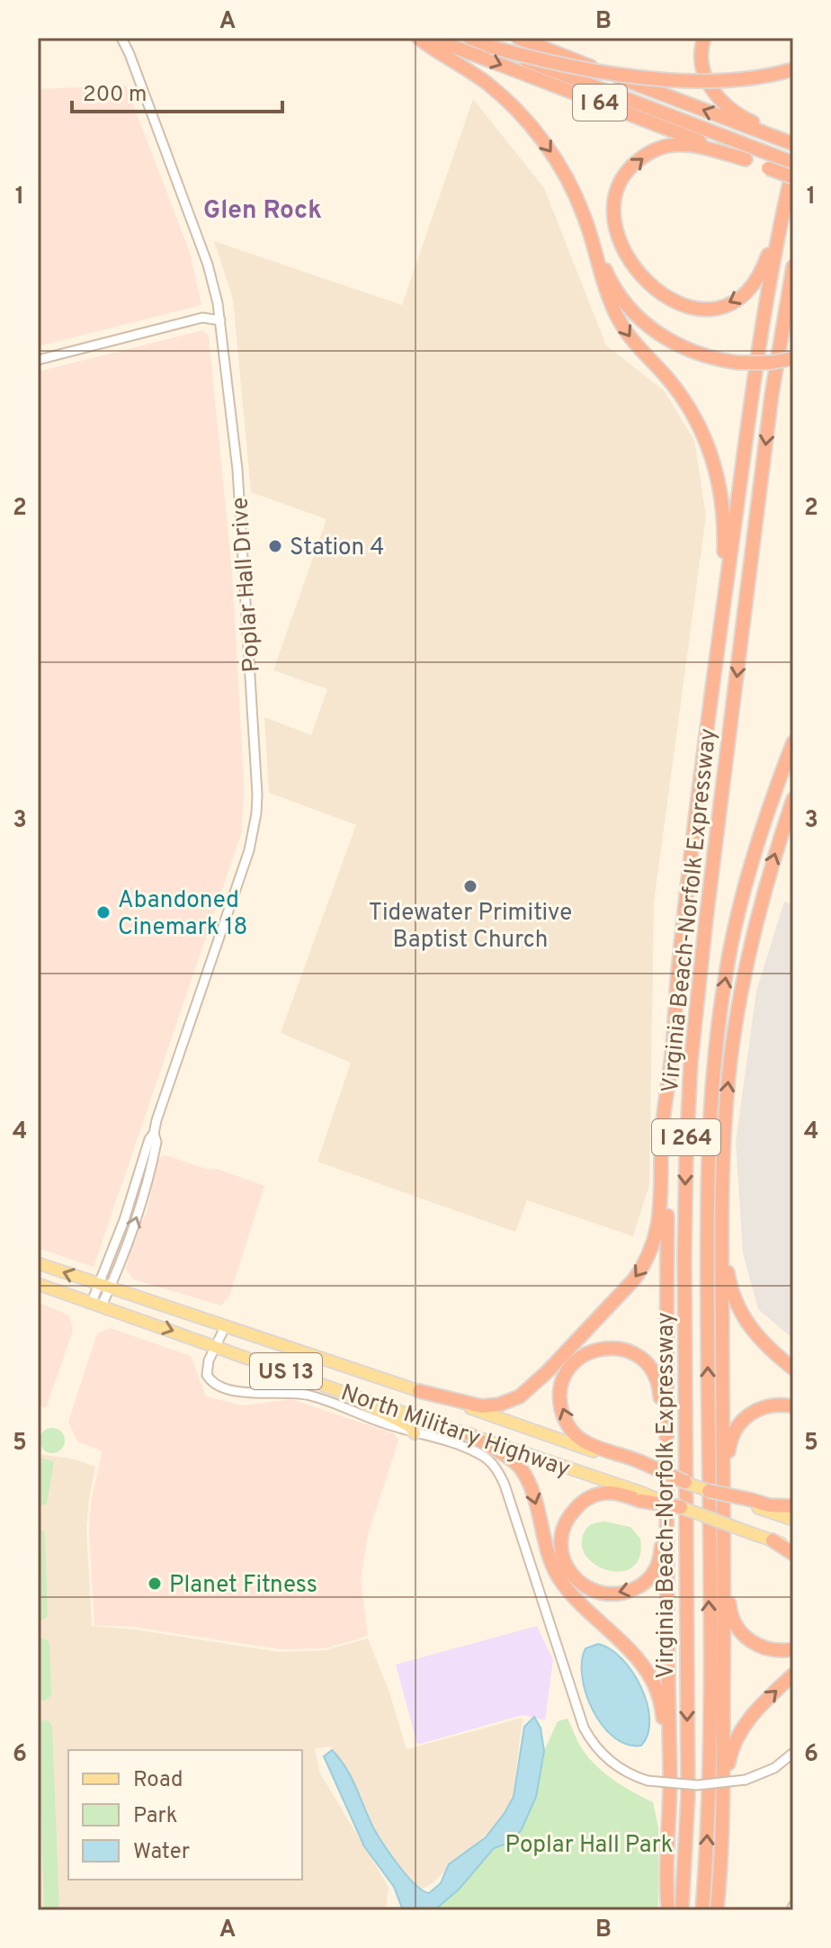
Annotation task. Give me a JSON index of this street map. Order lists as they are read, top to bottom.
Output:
{
  "streets": {
    "highway": ["I 64", "Virginia Beach-Norfolk Expressway", "I 264"],
    "main road": ["US 13", "North Military Highway"],
    "street": ["Poplar Hall Drive"]
  },
  "crossings": [
    ["Poplar Hall Drive", "North Military Highway"]
  ],
  "districts": ["Glen Rock"],
  "parks": ["Poplar Hall Park"],
  "places": [
    "Station 4",
    "Tidewater Primitive Baptist Church",
    "Abandoned Cinemark 18",
    "Planet Fitness"
  ],
  "legend": ["Road", "Park", "Water"],
  "scale_bar": "200 m",
  "grid": {
    "columns": ["A", "B"],
    "rows": [
      "1",
      "2",
      "3",
      "4",
      "5",
      "6"
    ]
  }
}
